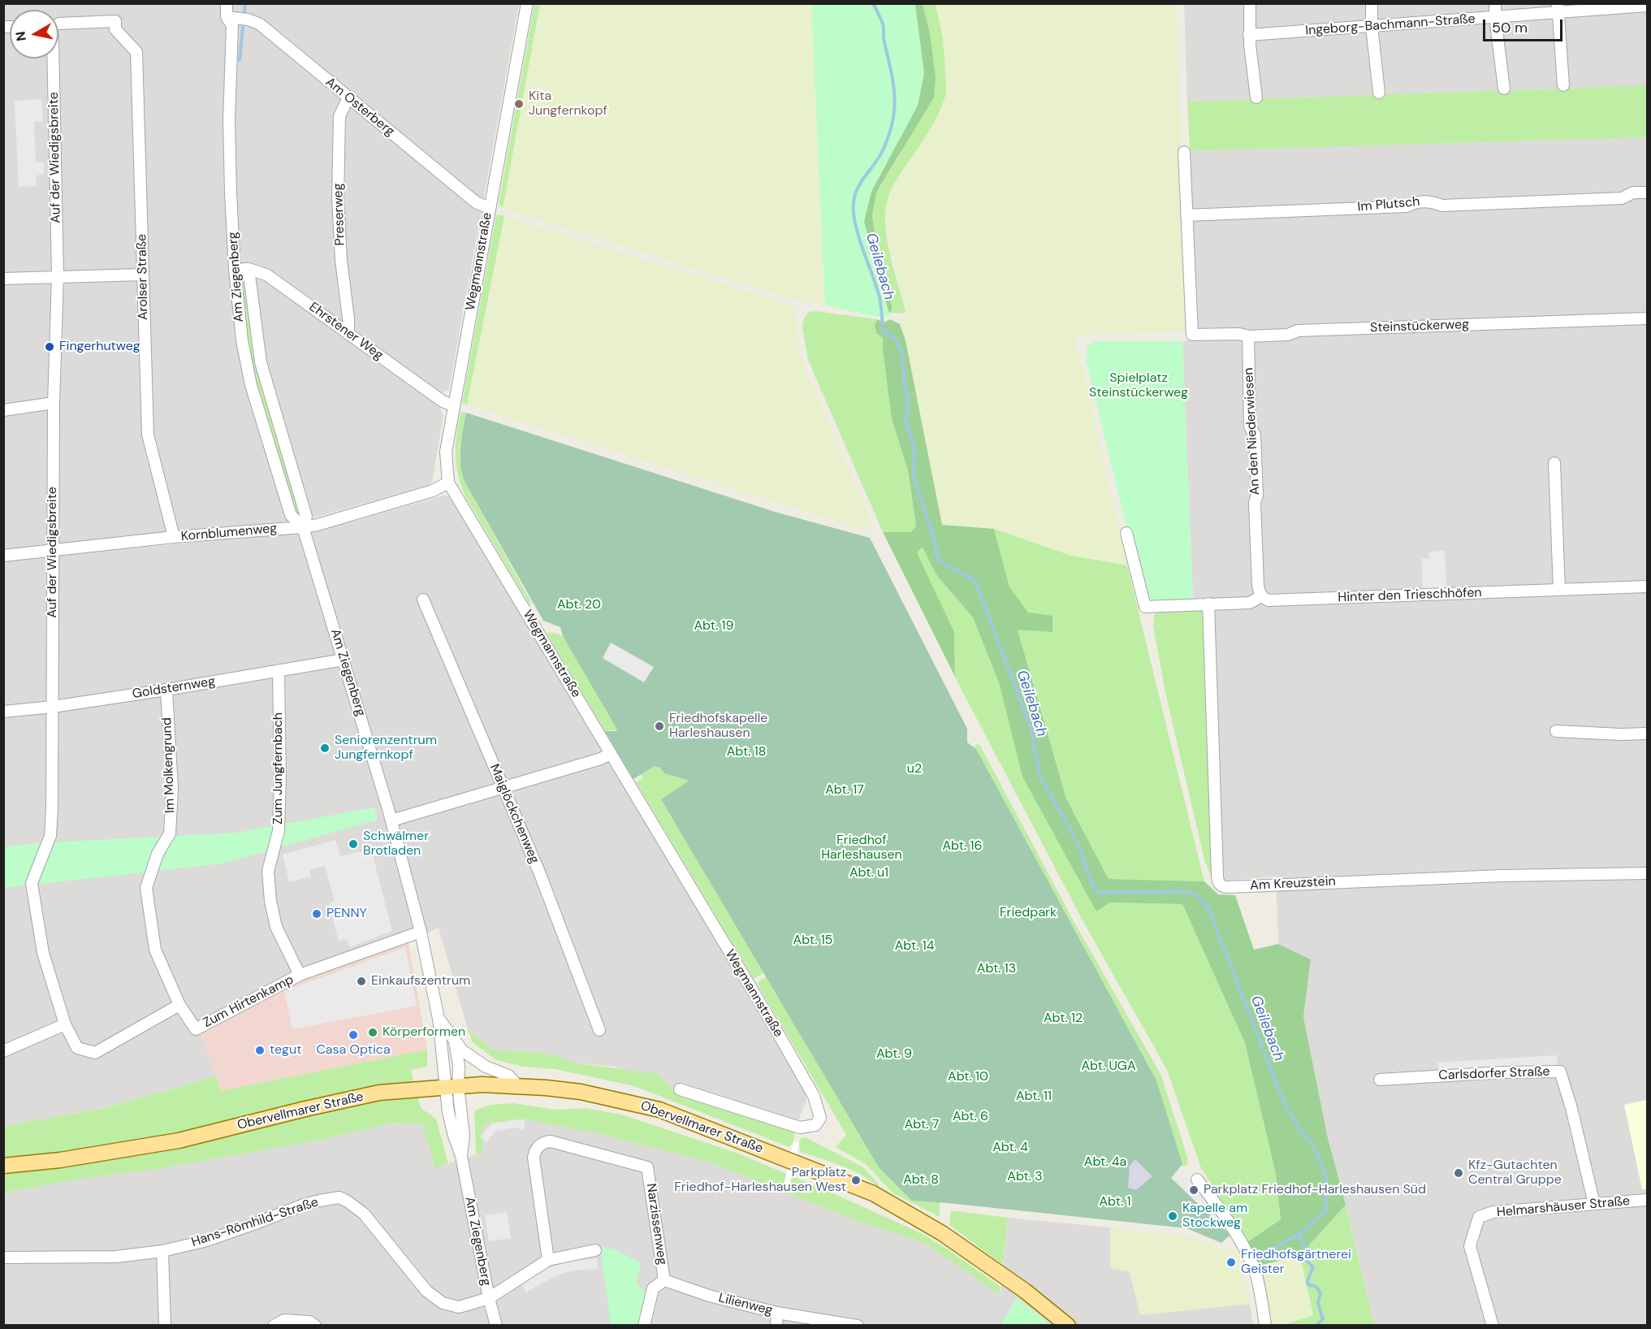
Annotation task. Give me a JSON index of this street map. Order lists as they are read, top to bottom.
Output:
{
  "streets": {
    "main road": ["Obervellmarer Straße"],
    "street": [
      "Ingeborg-Bachmann-Straße",
      "Am Osterberg",
      "Auf der Wiedigsbreite",
      "Im Plutsch",
      "Preserweg",
      "Wegmannstraße",
      "Arolser Straße",
      "Am Ziegenberg",
      "Steinstückerweg",
      "Ehrstener Weg",
      "An den Niederwiesen",
      "Kornblumenweg",
      "Hinter den Trieschhöfen",
      "Goldsternweg",
      "Im Molkengrund",
      "Zum Jungfernbach",
      "Maiglöckchenweg",
      "Am Kreuzstein",
      "Zum Hirtenkamp",
      "Carlsdorfer Straße",
      "Helmarshäuser Straße",
      "Hans-Römhild-Straße",
      "Narzissenweg",
      "Lilienweg"
    ]
  },
  "crossings": [
    ["Am Osterberg", "Preserweg"],
    ["Am Osterberg", "Wegmannstraße"],
    ["Am Osterberg", "Am Ziegenberg"],
    ["Auf der Wiedigsbreite", "Kornblumenweg"],
    ["Auf der Wiedigsbreite", "Goldsternweg"],
    ["Auf der Wiedigsbreite", "Im Molkengrund"],
    ["Auf der Wiedigsbreite", "Zum Hirtenkamp"],
    ["Im Plutsch", "Steinstückerweg"],
    ["Preserweg", "Ehrstener Weg"],
    ["Wegmannstraße", "Ehrstener Weg"],
    ["Wegmannstraße", "Kornblumenweg"],
    ["Arolser Straße", "Kornblumenweg"],
    ["Am Ziegenberg", "Ehrstener Weg"],
    ["Am Ziegenberg", "Kornblumenweg"],
    ["Am Ziegenberg", "Goldsternweg"],
    ["Am Ziegenberg", "Zum Hirtenkamp"],
    ["Am Ziegenberg", "Obervellmarer Straße"],
    ["Am Ziegenberg", "Hans-Römhild-Straße"],
    ["Steinstückerweg", "An den Niederwiesen"],
    ["An den Niederwiesen", "Hinter den Trieschhöfen"],
    ["Hinter den Trieschhöfen", "Am Kreuzstein"],
    ["Goldsternweg", "Im Molkengrund"],
    ["Goldsternweg", "Zum Jungfernbach"],
    ["Im Molkengrund", "Zum Hirtenkamp"],
    ["Zum Jungfernbach", "Zum Hirtenkamp"],
    ["Carlsdorfer Straße", "Helmarshäuser Straße"],
    ["Narzissenweg", "Lilienweg"]
  ],
  "water": ["Geilebach"],
  "parks": [
    "Spielplatz Steinstückerweg",
    "Abt. 20",
    "Abt. 19",
    "Abt. 18",
    "u2",
    "Abt. 17",
    "Friedhof Harleshausen",
    "Abt. 16",
    "Abt. u1",
    "Friedpark",
    "Abt. 15",
    "Abt. 14",
    "Abt. 13",
    "Abt. 12",
    "Abt. 9",
    "Abt. UGA",
    "Abt. 10",
    "Abt. 11",
    "Abt. 6",
    "Abt. 7",
    "Abt. 4",
    "Abt. 4a",
    "Abt. 3",
    "Abt. 8",
    "Abt. 1"
  ],
  "places": [
    "Kita Jungfernkopf",
    "Fingerhutweg",
    "Friedhofskapelle Harleshausen",
    "Seniorenzentrum Jungfernkopf",
    "Schwälmer Brotladen",
    "PENNY",
    "Einkaufszentrum",
    "Körperformen",
    "Casa Optica",
    "tegut",
    "Kfz-Gutachten Central Gruppe",
    "Parkplatz Friedhof-Harleshausen West",
    "Parkplatz Friedhof-Harleshausen Süd",
    "Kapelle am Stockweg",
    "Friedhofsgärtnerei Geister"
  ],
  "scale_bar": "50 m",
  "north": "left"
}
